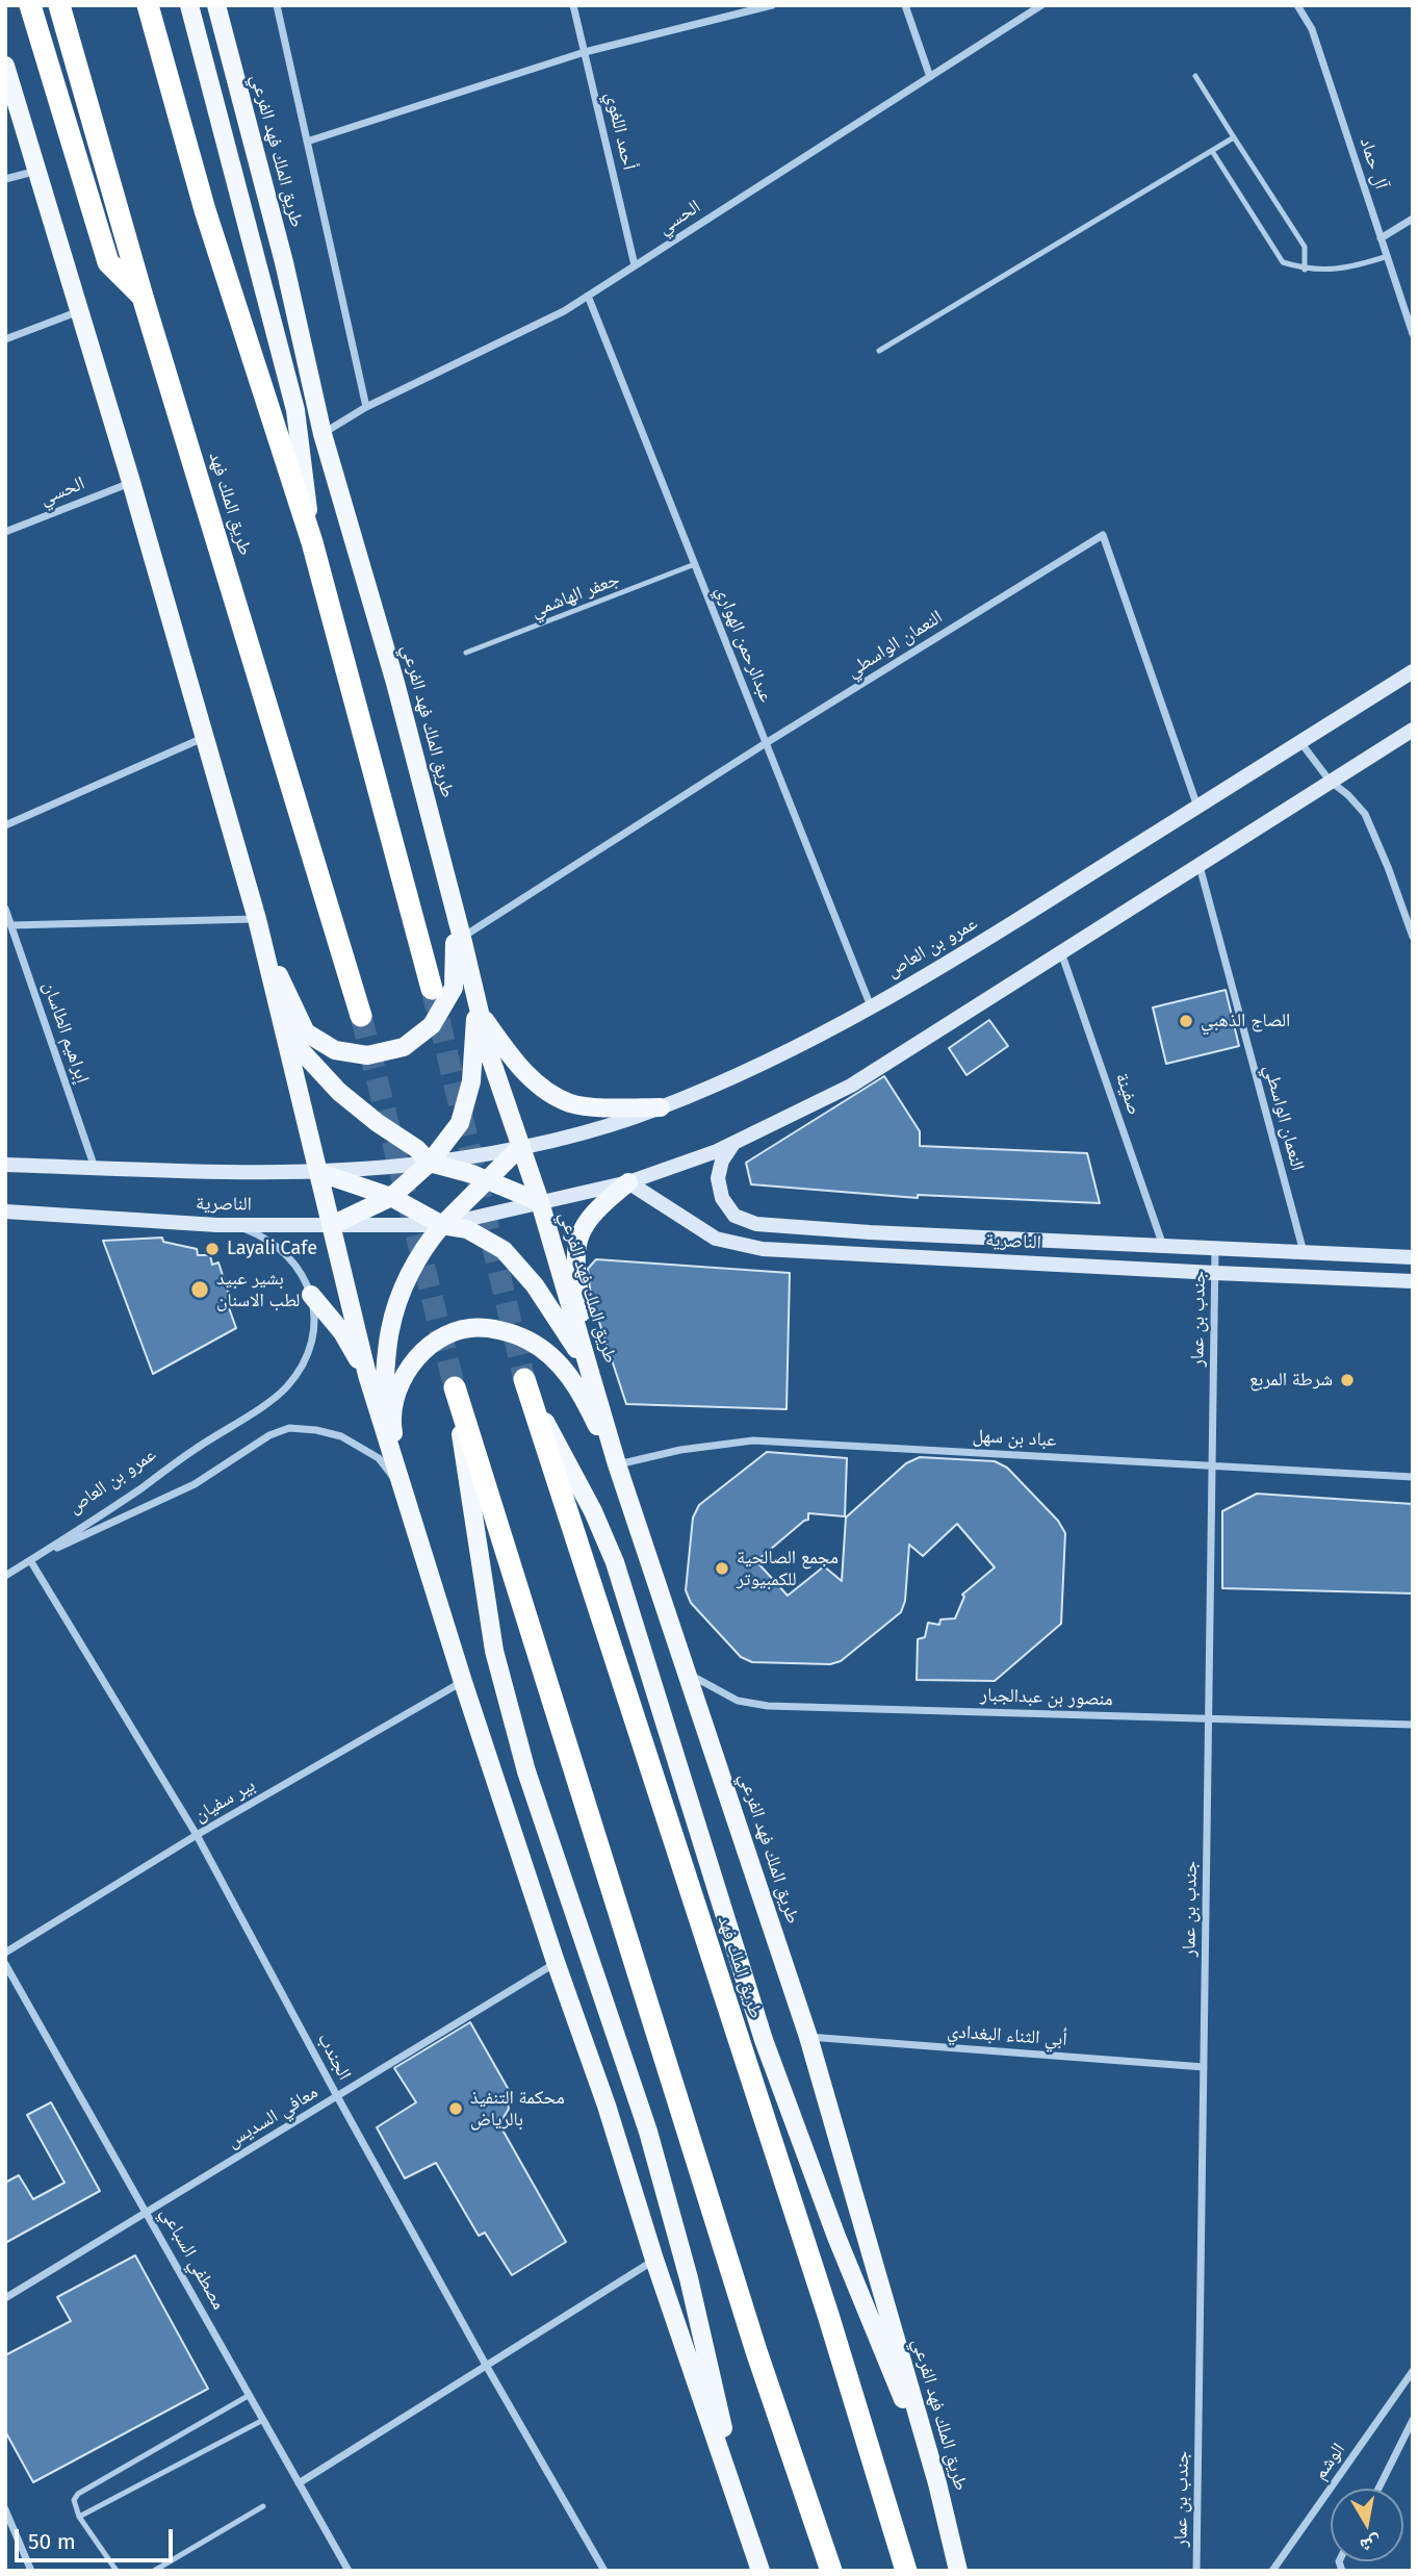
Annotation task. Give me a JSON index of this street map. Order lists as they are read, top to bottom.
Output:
{
  "streets": {
    "highway": ["طريق الملك فهد"],
    "main road": ["طريق الملك فهد الفرعي", "عمرو بن العاص", "الناصرية"],
    "street": [
      "أحمد اللغوي",
      "آل حماد",
      "الحسي",
      "عبدالرحمن الهواري",
      "النعمان الواسطي",
      "إبراهيم الطاسان",
      "صفينة",
      "جندب بن عمار",
      "عباد بن سهل",
      "منصور بن عبدالجبار",
      "بير سفيان",
      "أبي الثناء البغدادي",
      "الجندب",
      "معافي السديس",
      "مصطفي السباعي",
      "الوشم"
    ],
    "lane": ["جعفر الهاشمي"]
  },
  "crossings": [
    ["أحمد اللغوي", "الحسي"],
    ["طريق الملك فهد الفرعي", "الحسي"],
    ["طريق الملك فهد الفرعي", "النعمان الواسطي"],
    ["طريق الملك فهد الفرعي", "عمرو بن العاص"],
    ["طريق الملك فهد الفرعي", "عباد بن سهل"],
    ["طريق الملك فهد الفرعي", "منصور بن عبدالجبار"],
    ["طريق الملك فهد الفرعي", "أبي الثناء البغدادي"],
    ["الحسي", "عبدالرحمن الهواري"],
    ["جعفر الهاشمي", "عبدالرحمن الهواري"],
    ["عبدالرحمن الهواري", "النعمان الواسطي"],
    ["عبدالرحمن الهواري", "عمرو بن العاص"],
    ["النعمان الواسطي", "عمرو بن العاص"],
    ["النعمان الواسطي", "الناصرية"],
    ["عمرو بن العاص", "الناصرية"],
    ["عمرو بن العاص", "الجندب"],
    ["إبراهيم الطاسان", "الناصرية"],
    ["صفينة", "الناصرية"],
    ["الناصرية", "جندب بن عمار"],
    ["جندب بن عمار", "عباد بن سهل"],
    ["جندب بن عمار", "منصور بن عبدالجبار"],
    ["جندب بن عمار", "أبي الثناء البغدادي"],
    ["بير سفيان", "الجندب"],
    ["الجندب", "معافي السديس"],
    ["معافي السديس", "مصطفي السباعي"]
  ],
  "places": [
    "الصاج الذهبي",
    "Layali Cafe",
    "بشير عبيد لطب الاسنان",
    "شرطة المربع",
    "مجمع الصالحية للكمبيوتر",
    "محكمة التنفيذ بالرياض"
  ],
  "scale_bar": "50 m",
  "north": "bottom"
}
